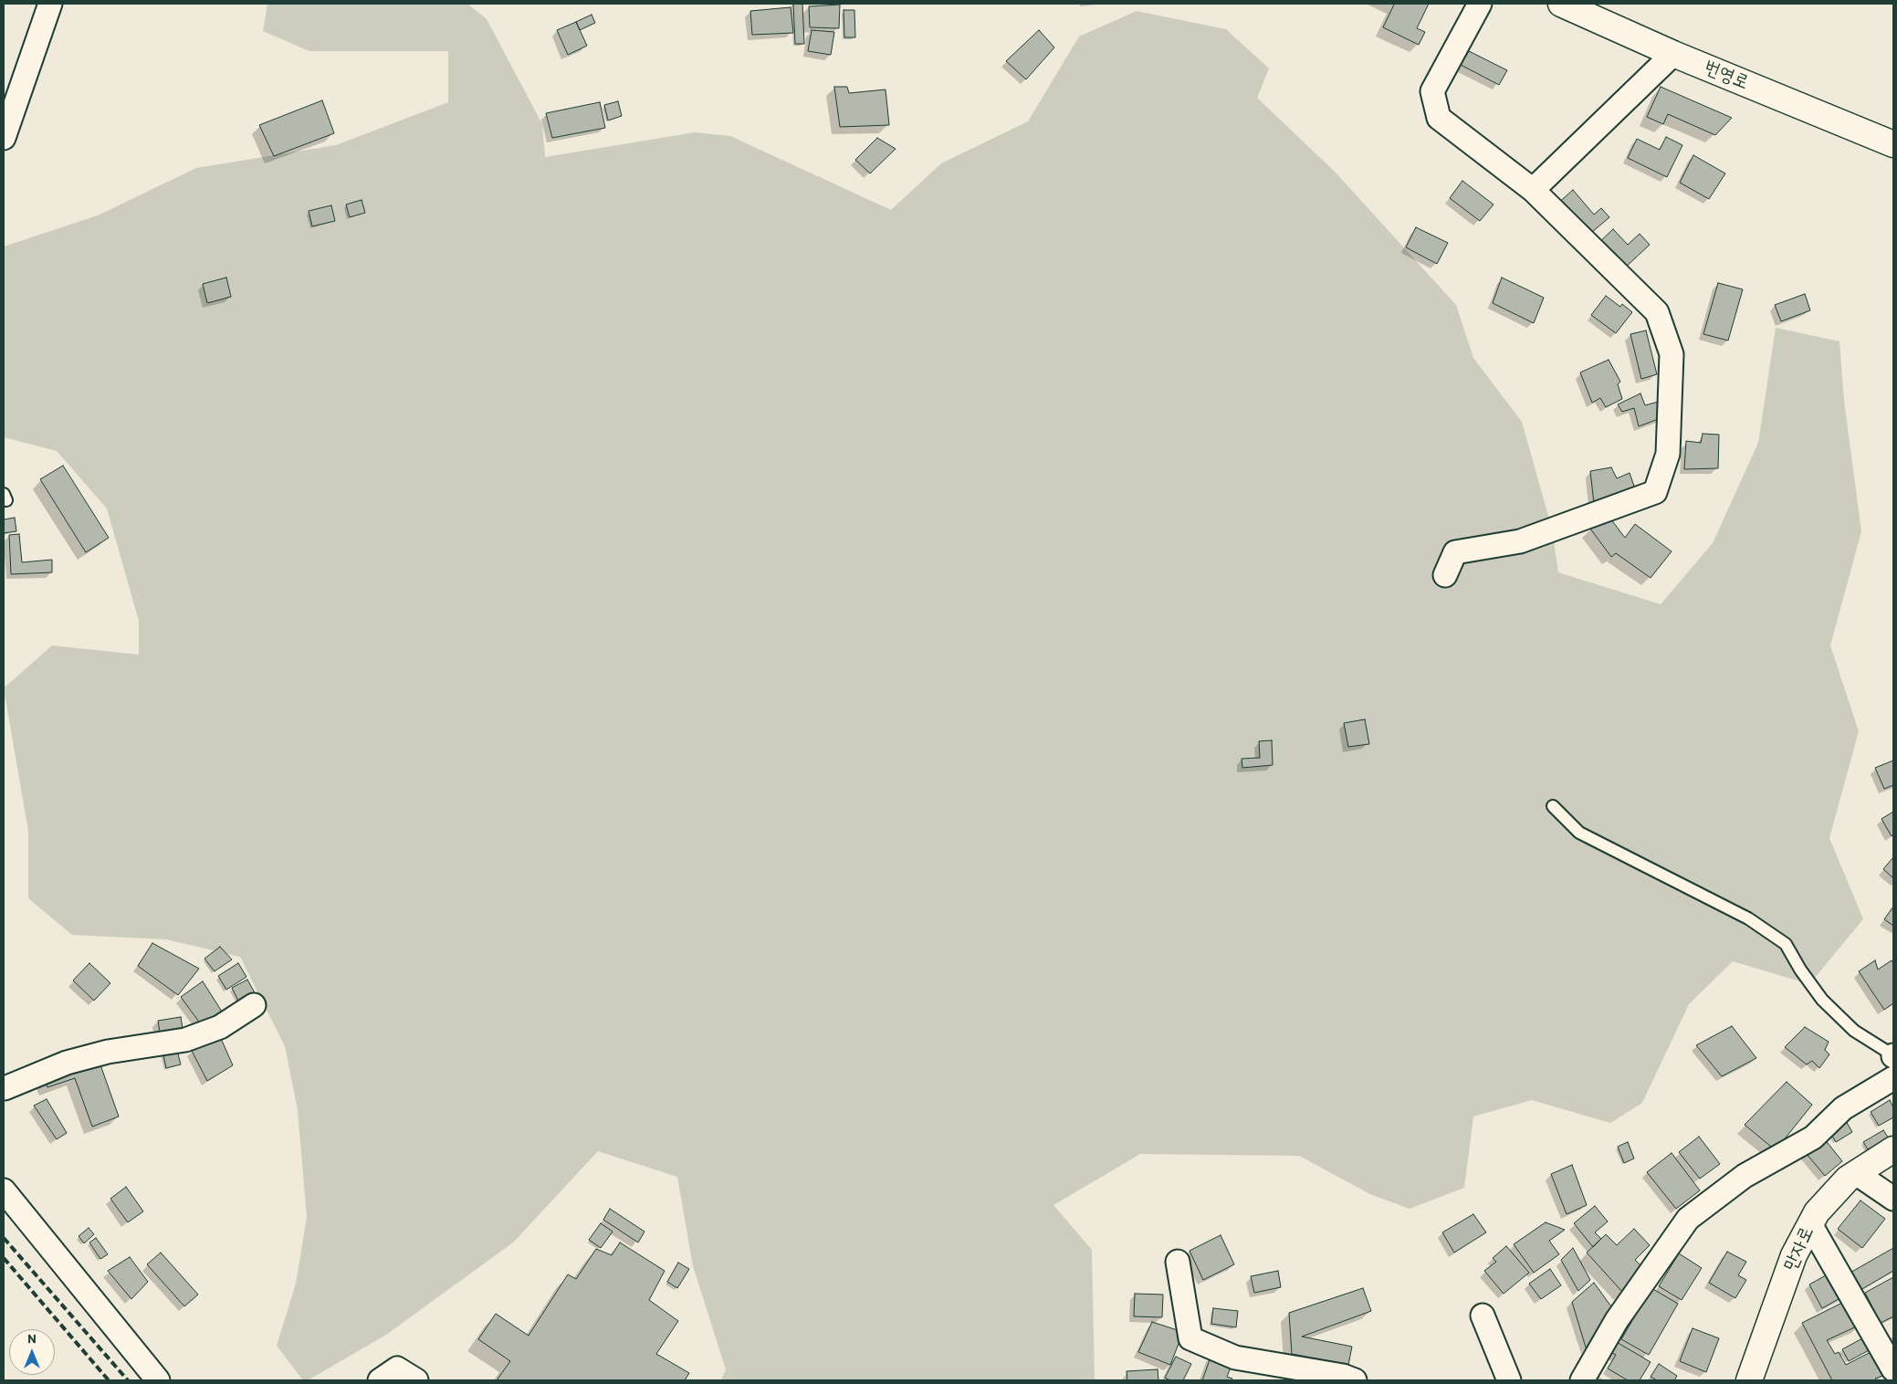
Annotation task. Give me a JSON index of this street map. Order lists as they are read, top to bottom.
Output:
{
  "streets": {
    "main road": ["번영로", "만자로"]
  },
  "north": "top"
}
